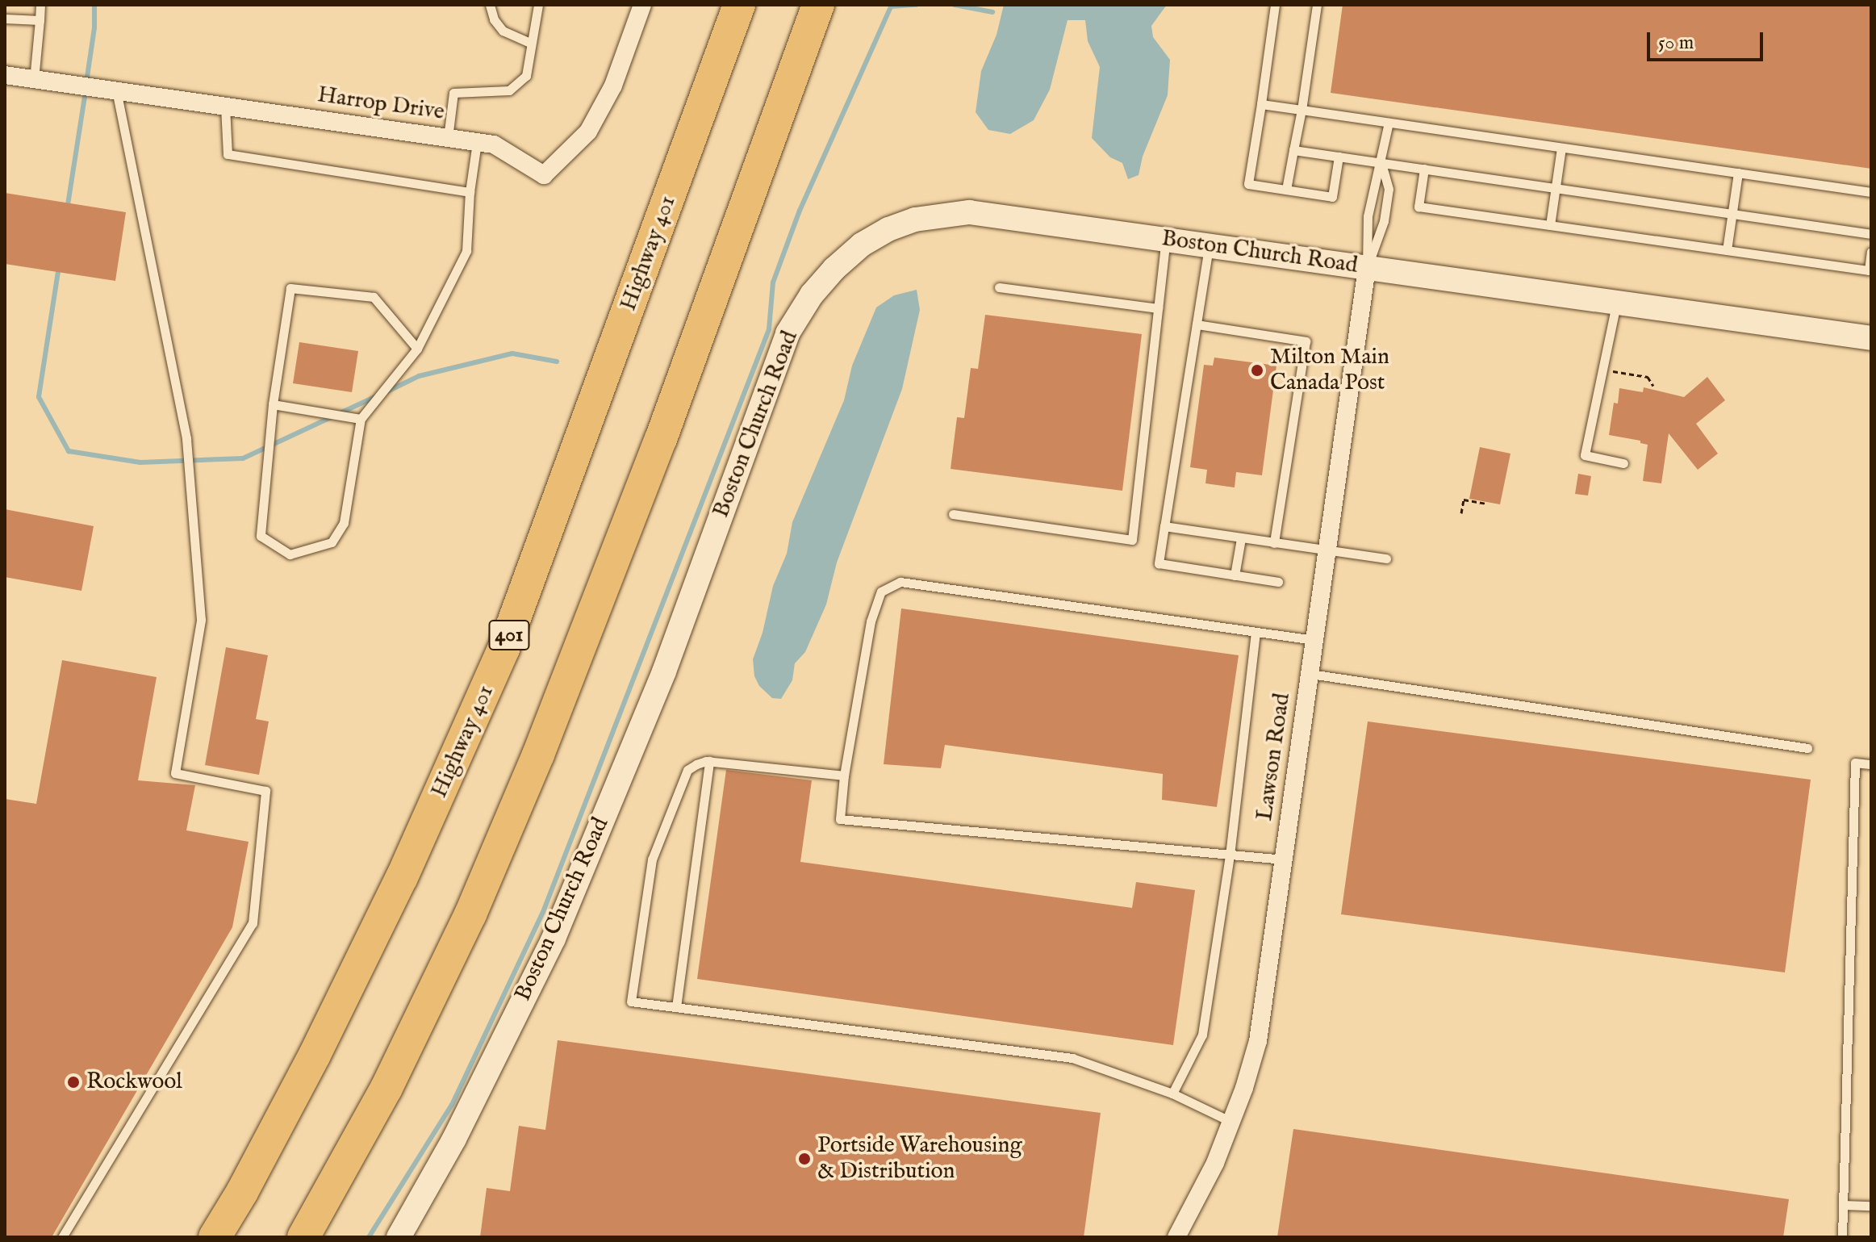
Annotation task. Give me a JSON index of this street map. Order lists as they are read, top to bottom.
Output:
{
  "streets": {
    "highway": ["Highway 401", "401"],
    "street": ["Harrop Drive", "Boston Church Road", "Lawson Road"]
  },
  "crossings": [
    ["Boston Church Road", "Lawson Road"]
  ],
  "places": ["Milton Main Canada Post", "Rockwool", "Portside Warehousing & Distribution"],
  "scale_bar": "50 m"
}
